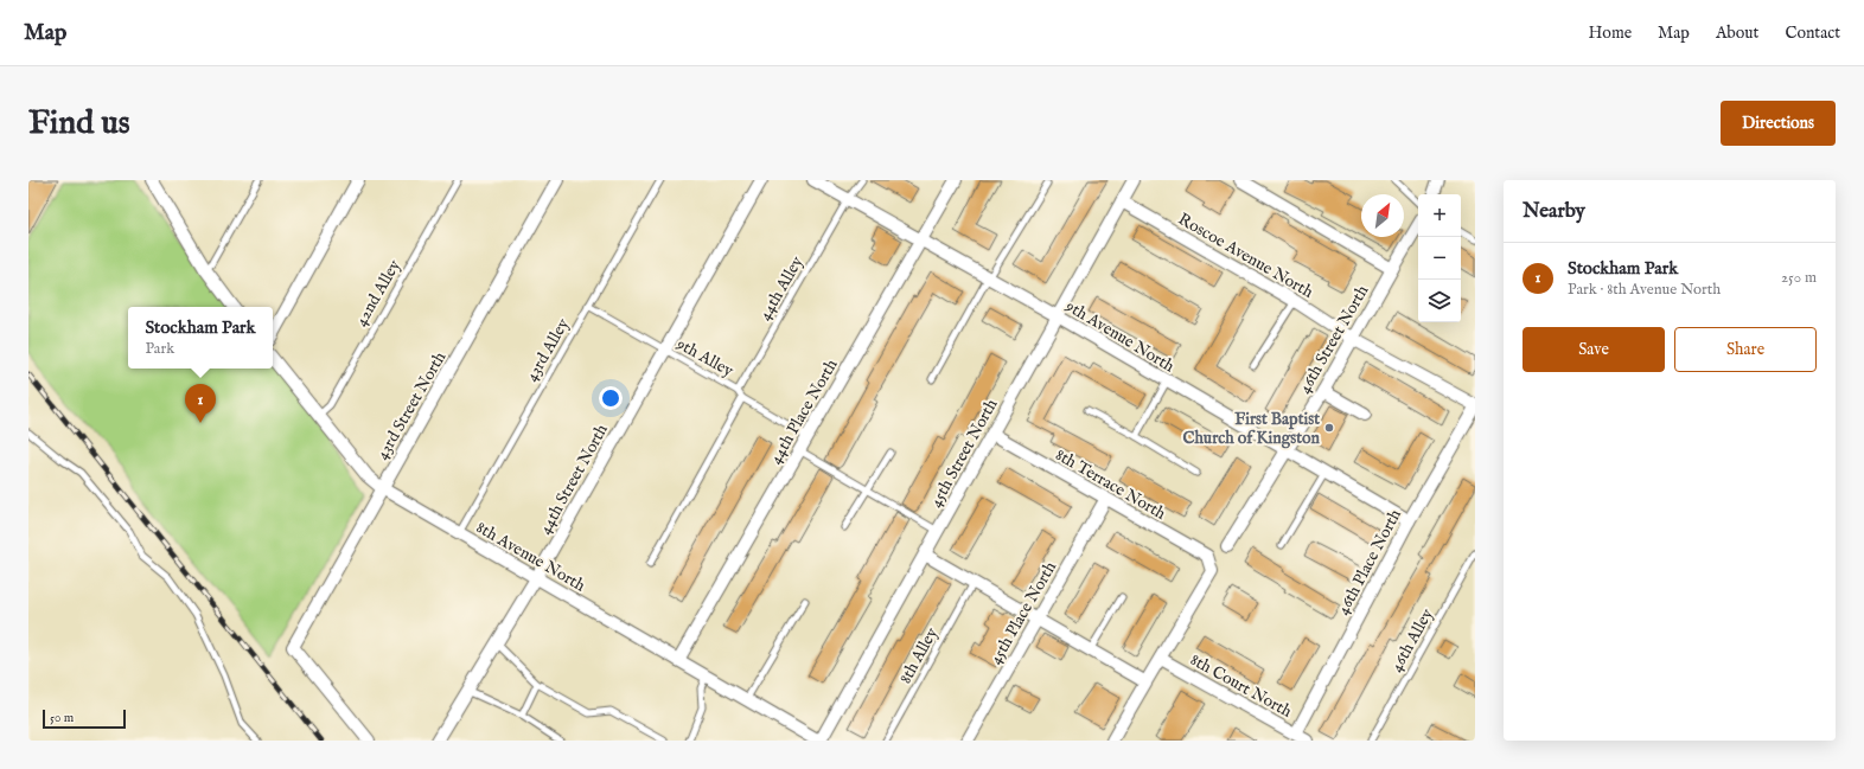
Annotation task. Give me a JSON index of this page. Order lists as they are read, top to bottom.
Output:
{
  "streets": {
    "street": [
      "Roscoe Avenue North",
      "9th Avenue North",
      "46th Street North",
      "43rd Street North",
      "44th Place North",
      "45th Street North",
      "44th Street North",
      "8th Terrace North",
      "8th Avenue North",
      "46th Place North",
      "45th Place North",
      "8th Court North"
    ],
    "lane": [
      "44th Alley",
      "42nd Alley",
      "43rd Alley",
      "9th Alley",
      "46th Alley",
      "8th Alley"
    ]
  },
  "crossings": [
    ["Roscoe Avenue North", "46th Street North"],
    ["Roscoe Avenue North", "45th Street North"],
    ["Roscoe Avenue North", "46th Place North"],
    ["44th Alley", "9th Avenue North"],
    ["44th Alley", "9th Alley"],
    ["42nd Alley", "8th Avenue North"],
    ["9th Avenue North", "46th Street North"],
    ["9th Avenue North", "44th Place North"],
    ["9th Avenue North", "45th Street North"],
    ["9th Avenue North", "46th Place North"],
    ["43rd Alley", "9th Alley"],
    ["43rd Alley", "8th Avenue North"],
    ["9th Alley", "44th Place North"],
    ["9th Alley", "44th Street North"],
    ["43rd Street North", "8th Avenue North"],
    ["44th Place North", "8th Avenue North"],
    ["45th Street North", "8th Terrace North"],
    ["44th Street North", "8th Avenue North"],
    ["8th Terrace North", "45th Place North"],
    ["8th Terrace North", "8th Court North"],
    ["46th Place North", "8th Court North"]
  ],
  "places": ["First Baptist Church of Kingston"],
  "scale_bar": "50 m",
  "north": "top right",
  "page": {
    "header": "Map",
    "nav": [
      "Home",
      "Map",
      "About",
      "Contact"
    ],
    "buttons": [
      "Directions",
      ["Save", "Share"]
    ],
    "title": "Find us",
    "heading": "Nearby",
    "map_buttons": ["+", "−"],
    "list": [
      {
        "mark": "1",
        "name": "Stockham Park",
        "note": "Park · 8th Avenue North",
        "value": "250 m"
      }
    ],
    "popup": ["Stockham Park", "Park"],
    "pins": "1",
    "scale": "50 m"
  }
}
